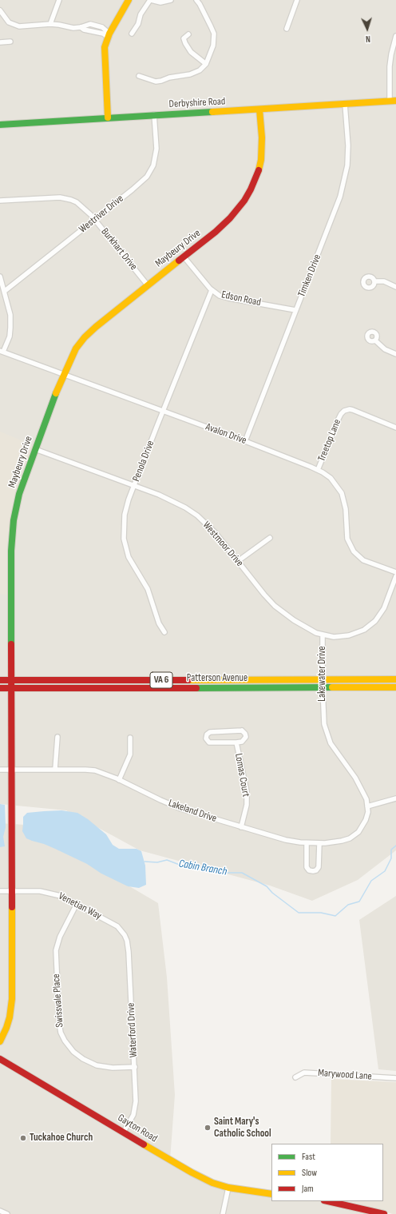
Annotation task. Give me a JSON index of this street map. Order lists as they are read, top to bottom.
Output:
{
  "streets": {
    "street": [
      "Derbyshire Road",
      "Westriver Drive",
      "Maybeury Drive",
      "Burkhart Drive",
      "Timken Drive",
      "Edson Road",
      "Avalon Drive",
      "Treetop Lane",
      "Penola Drive",
      "Westmoor Drive",
      "Lakewater Drive",
      "Patterson Avenue",
      "VA 6",
      "Lomas Court",
      "Lakeland Drive",
      "Venetian Way",
      "Swissvale Place",
      "Waterford Drive",
      "Marywood Lane",
      "Gayton Road"
    ]
  },
  "crossings": [
    ["Derbyshire Road", "Westriver Drive"],
    ["Derbyshire Road", "Maybeury Drive"],
    ["Derbyshire Road", "Timken Drive"],
    ["Westriver Drive", "Burkhart Drive"],
    ["Maybeury Drive", "Burkhart Drive"],
    ["Maybeury Drive", "Edson Road"],
    ["Maybeury Drive", "Avalon Drive"],
    ["Maybeury Drive", "Westmoor Drive"],
    ["Maybeury Drive", "Patterson Avenue"],
    ["Maybeury Drive", "Lakeland Drive"],
    ["Maybeury Drive", "Venetian Way"],
    ["Timken Drive", "Edson Road"],
    ["Timken Drive", "Avalon Drive"],
    ["Edson Road", "Penola Drive"],
    ["Avalon Drive", "Treetop Lane"],
    ["Avalon Drive", "Penola Drive"],
    ["Penola Drive", "Westmoor Drive"],
    ["Westmoor Drive", "Lakewater Drive"],
    ["Lakewater Drive", "Patterson Avenue"],
    ["Lakewater Drive", "Lakeland Drive"],
    ["Lomas Court", "Lakeland Drive"],
    ["Venetian Way", "Swissvale Place"],
    ["Venetian Way", "Waterford Drive"],
    ["Swissvale Place", "Waterford Drive"],
    ["Waterford Drive", "Gayton Road"]
  ],
  "water": ["Cabin Branch"],
  "places": ["Saint Mary's Catholic School", "Tuckahoe Church"],
  "legend": ["Fast", "Slow", "Jam"],
  "north": "bottom"
}
